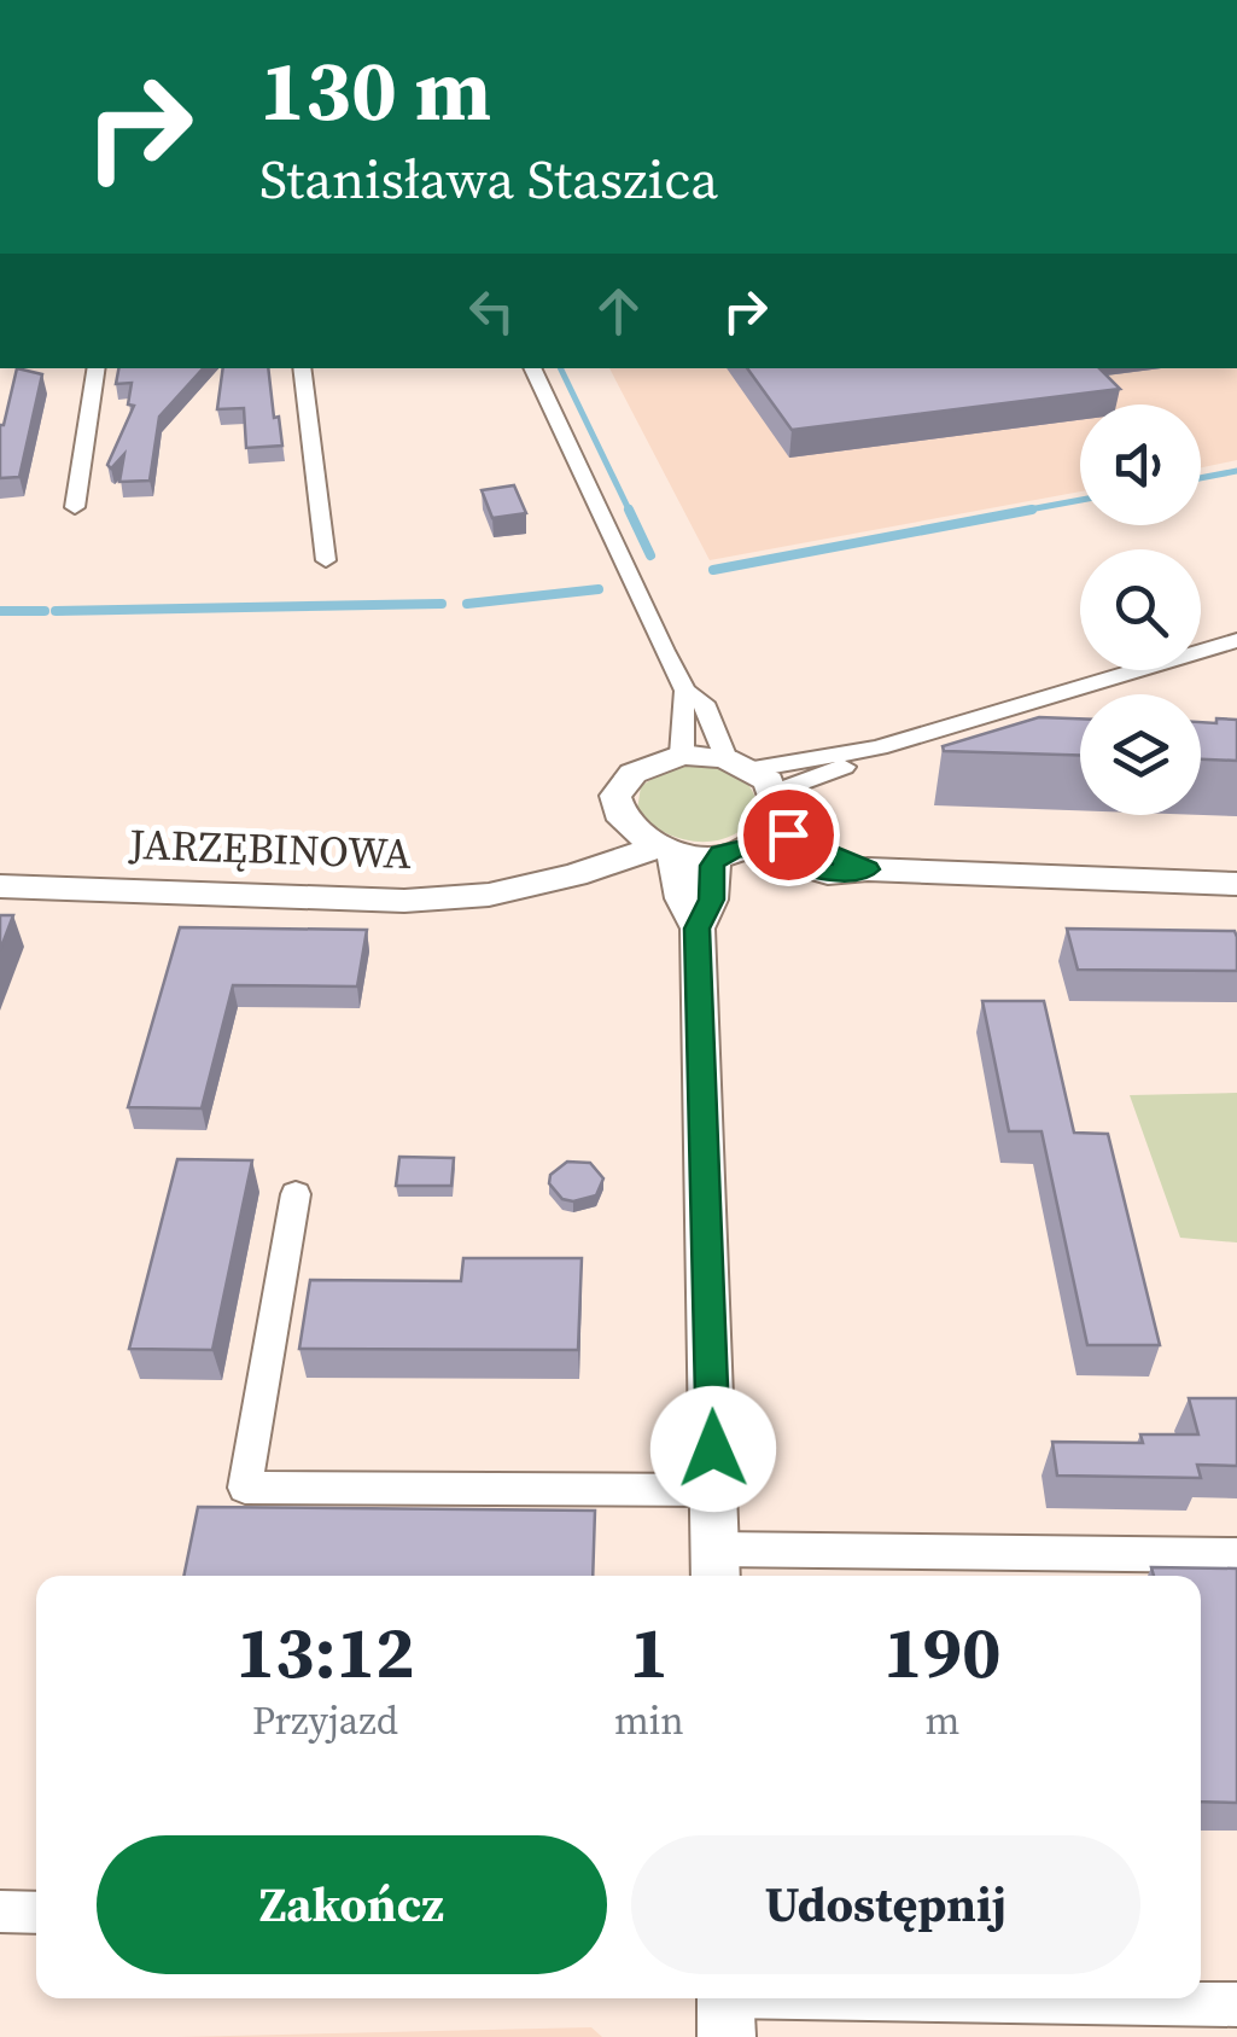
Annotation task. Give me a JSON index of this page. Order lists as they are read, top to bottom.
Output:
{
  "streets": {
    "street": ["JARZĘBINOWA"]
  },
  "page": {
    "turn": ["130 m", "Stanisława Staszica"],
    "eta": [
      "13:12",
      "Przyjazd",
      "1",
      "min",
      "190",
      "m"
    ],
    "buttons": ["Zakończ", "Udostępnij"]
  }
}
